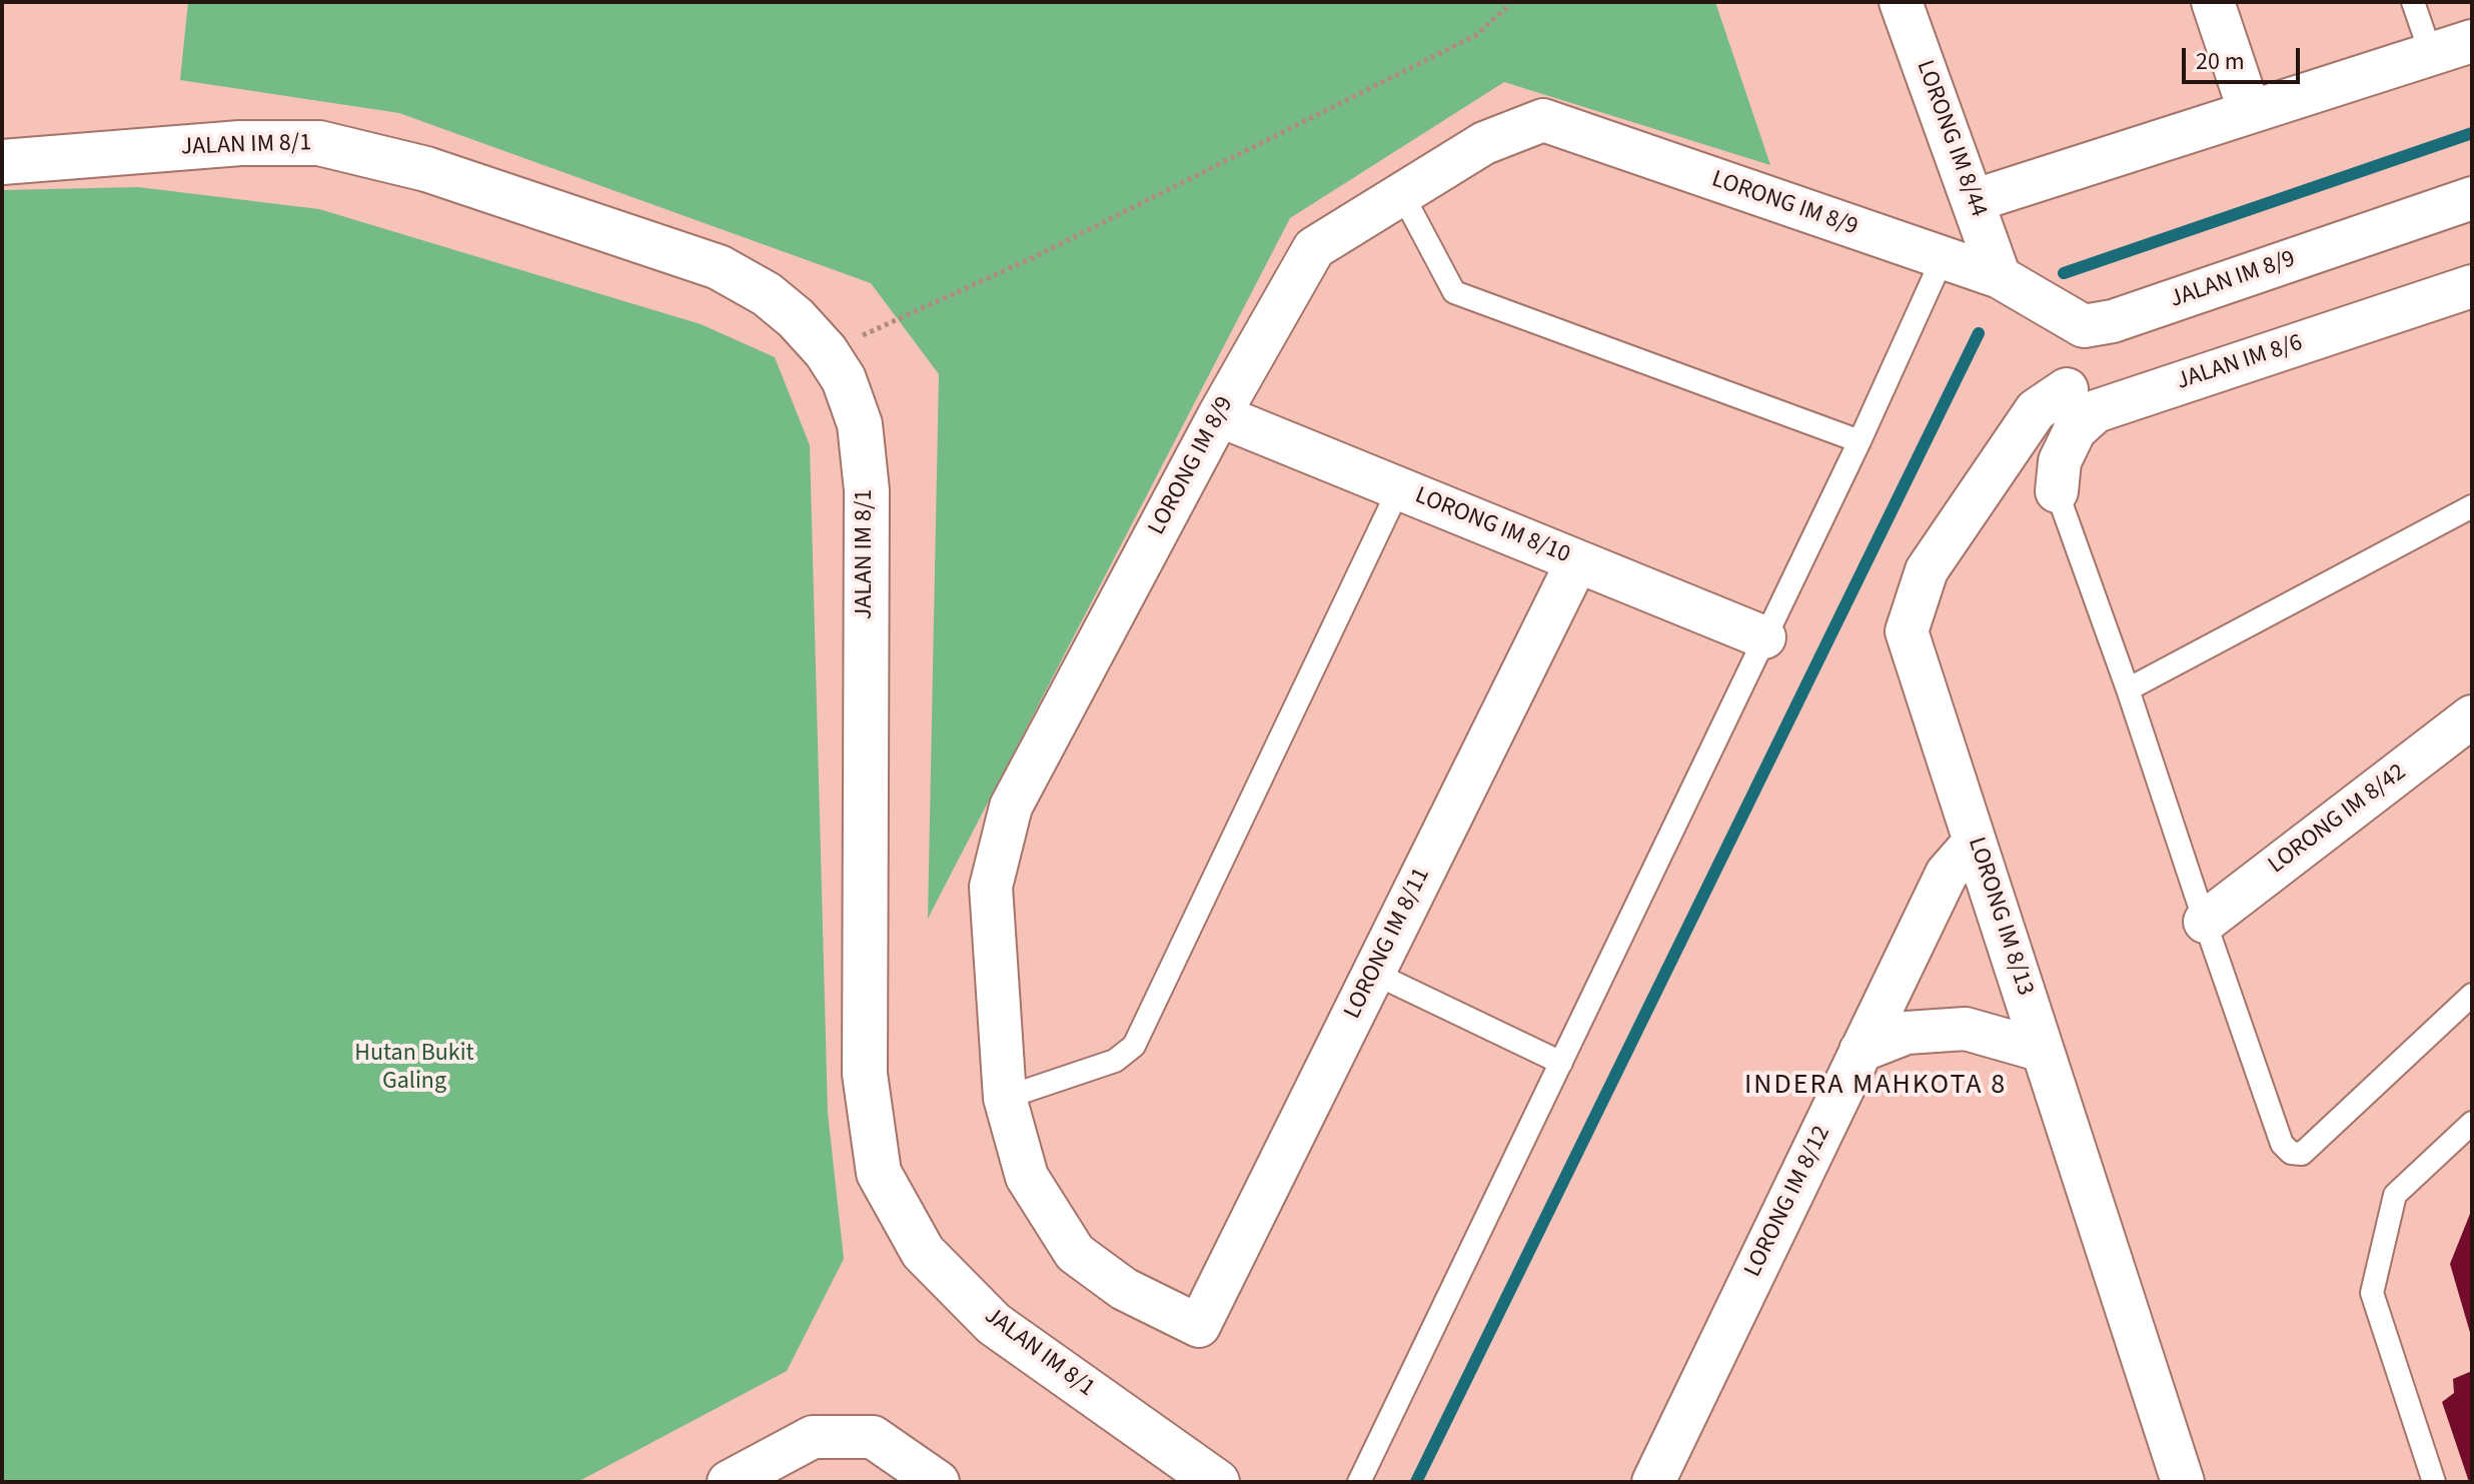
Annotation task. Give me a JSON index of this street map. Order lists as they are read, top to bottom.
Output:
{
  "streets": {
    "street": [
      "LORONG IM 8/44",
      "JALAN IM 8/1",
      "LORONG IM 8/9",
      "JALAN IM 8/9",
      "JALAN IM 8/6",
      "LORONG IM 8/10",
      "LORONG IM 8/42",
      "LORONG IM 8/13",
      "LORONG IM 8/11",
      "LORONG IM 8/12"
    ]
  },
  "crossings": [
    ["LORONG IM 8/44", "LORONG IM 8/9"],
    ["LORONG IM 8/9", "LORONG IM 8/10"],
    ["LORONG IM 8/9", "LORONG IM 8/11"],
    ["LORONG IM 8/10", "LORONG IM 8/11"],
    ["LORONG IM 8/13", "LORONG IM 8/12"]
  ],
  "districts": ["INDERA MAHKOTA 8"],
  "parks": ["Hutan Bukit Galing"],
  "scale_bar": "20 m"
}
